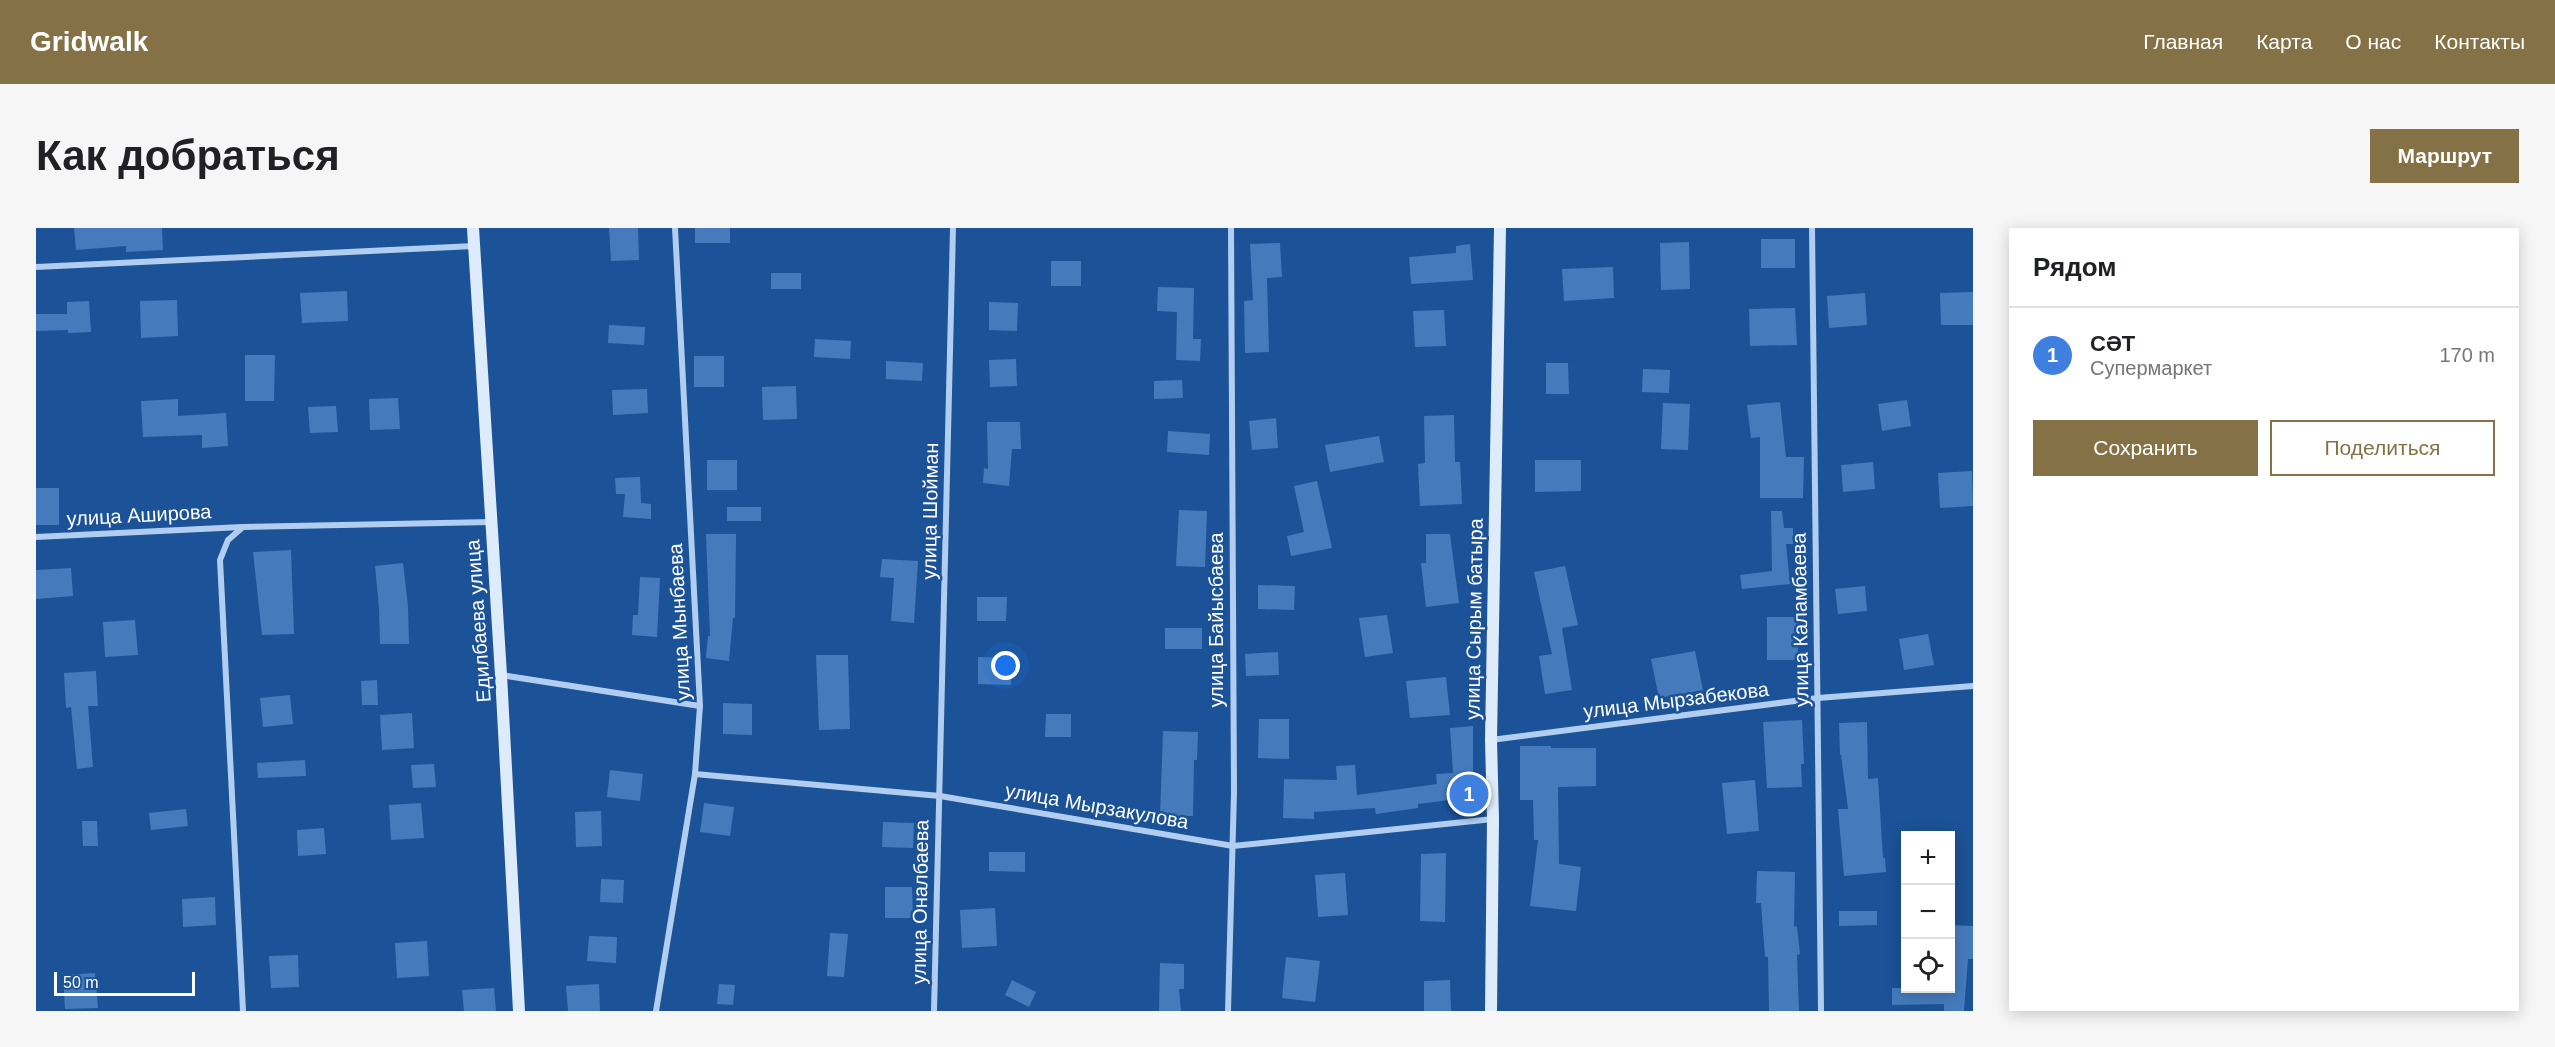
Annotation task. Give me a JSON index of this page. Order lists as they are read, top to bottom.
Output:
{
  "streets": {
    "street": [
      "улица Шойман",
      "улица Аширова",
      "улица Сырым батыра",
      "улица Байысбаева",
      "улица Каламбаева",
      "Едилбаева улица",
      "улица Мынбаева",
      "улица Мырзабекова",
      "улица Мырзакулова",
      "улица Оналбаева"
    ]
  },
  "crossings": [
    ["улица Шойман", "улица Мырзакулова"],
    ["улица Шойман", "улица Оналбаева"],
    ["улица Аширова", "Едилбаева улица"],
    ["улица Сырым батыра", "улица Мырзабекова"],
    ["улица Сырым батыра", "улица Мырзакулова"],
    ["улица Байысбаева", "улица Мырзакулова"],
    ["улица Каламбаева", "улица Мырзабекова"],
    ["улица Мынбаева", "улица Мырзакулова"],
    ["улица Мырзакулова", "улица Оналбаева"]
  ],
  "scale_bar": "50 m",
  "page": {
    "header": "Gridwalk",
    "nav": [
      "Главная",
      "Карта",
      "О нас",
      "Контакты"
    ],
    "buttons": [
      "Маршрут",
      ["Сохранить", "Поделиться"]
    ],
    "title": "Как добраться",
    "heading": "Рядом",
    "list": [
      {
        "mark": "1",
        "name": "СƏТ",
        "note": "Супермаркет",
        "value": "170 m"
      }
    ],
    "pins": "1",
    "map_buttons": ["+", "−"],
    "scale": "50 m"
  }
}
